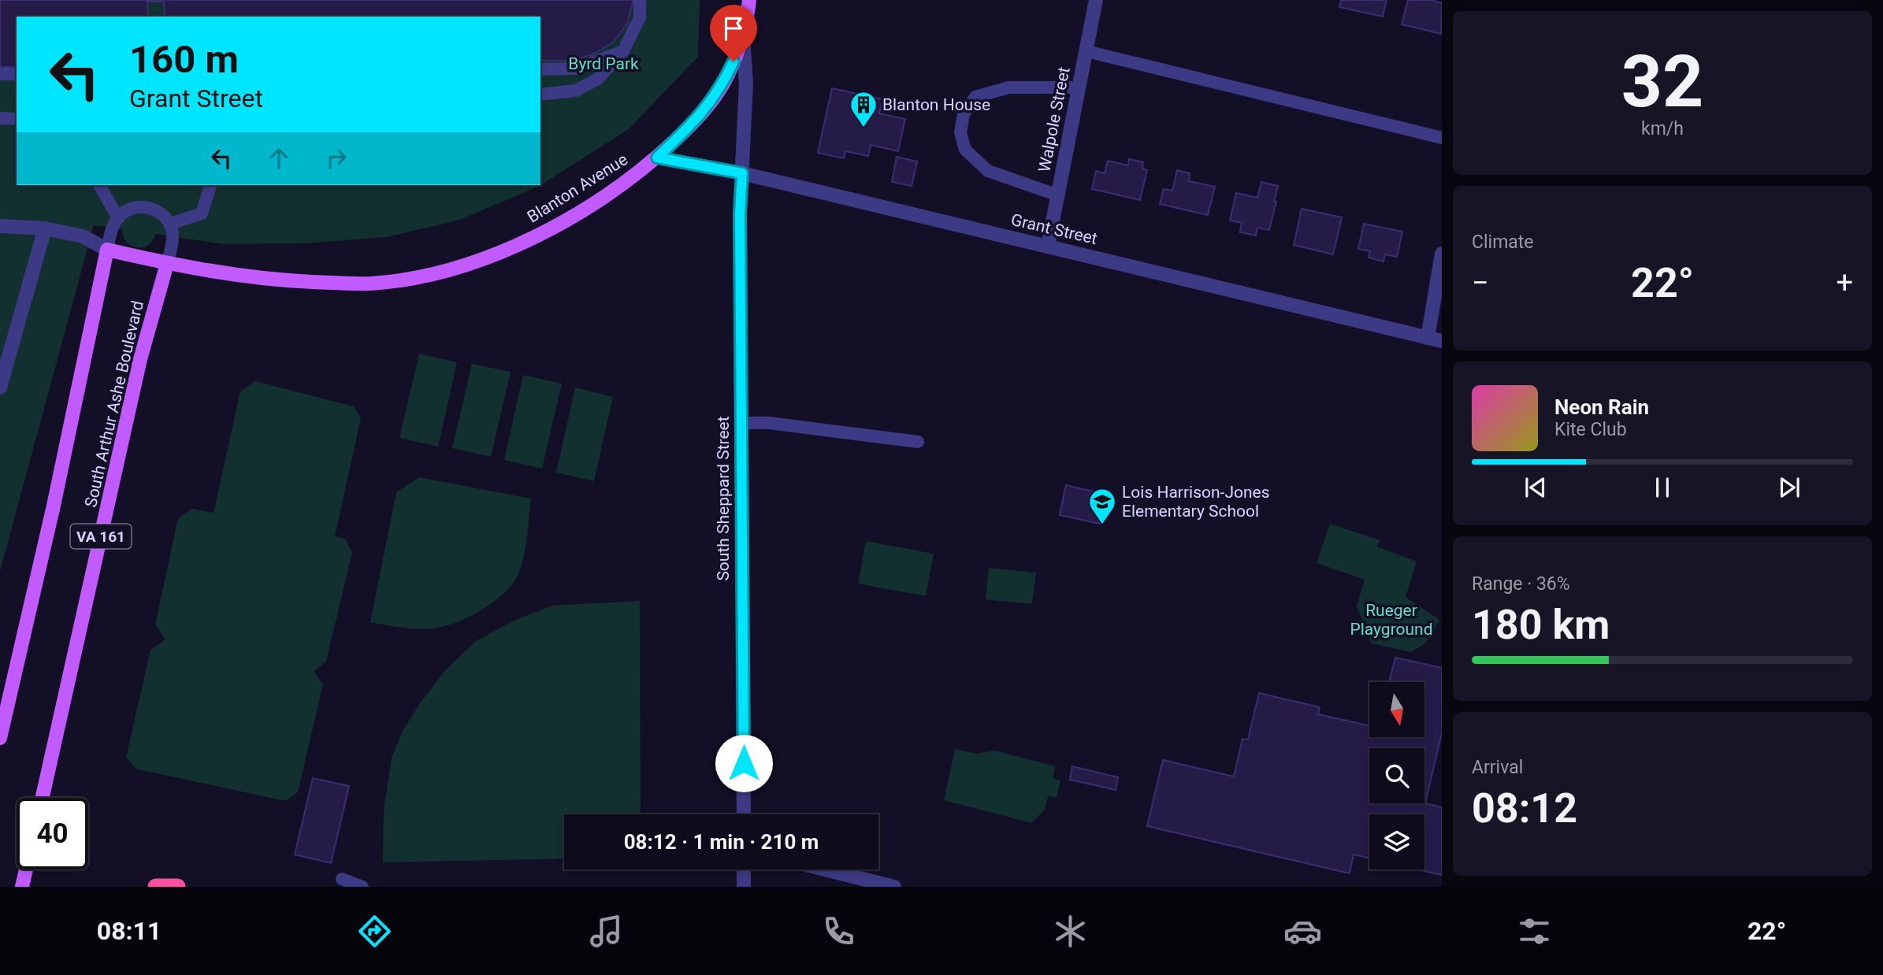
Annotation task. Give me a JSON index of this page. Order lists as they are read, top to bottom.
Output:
{
  "streets": {
    "main road": ["Blanton Avenue", "South Arthur Ashe Boulevard", "VA 161"],
    "street": ["Walpole Street", "Grant Street", "South Sheppard Street"]
  },
  "crossings": [
    ["Walpole Street", "Grant Street"],
    ["Blanton Avenue", "Grant Street"],
    ["Blanton Avenue", "South Arthur Ashe Boulevard"],
    ["Blanton Avenue", "South Sheppard Street"],
    ["Blanton Avenue", "VA 161"],
    ["Grant Street", "South Sheppard Street"],
    ["South Arthur Ashe Boulevard", "VA 161"]
  ],
  "parks": ["Byrd Park", "Rueger Playground"],
  "places": {
    "building": ["Blanton House"],
    "school or university": ["Lois Harrison-Jones Elementary School"]
  },
  "north": "bottom",
  "page": {
    "tile": [
      ["32", "km/h"],
      "Climate",
      ["Range · 36%", "180 km"],
      ["Arrival", "08:12"]
    ],
    "turn": ["160 m", "Grant Street"],
    "heat": ["−", "22°", "+"],
    "song": ["Neon Rain", "Kite Club"],
    "limit": "40",
    "trip": "08:12 · 1 min · 210 m",
    "tabs": ["08:11", "22°"]
  }
}
